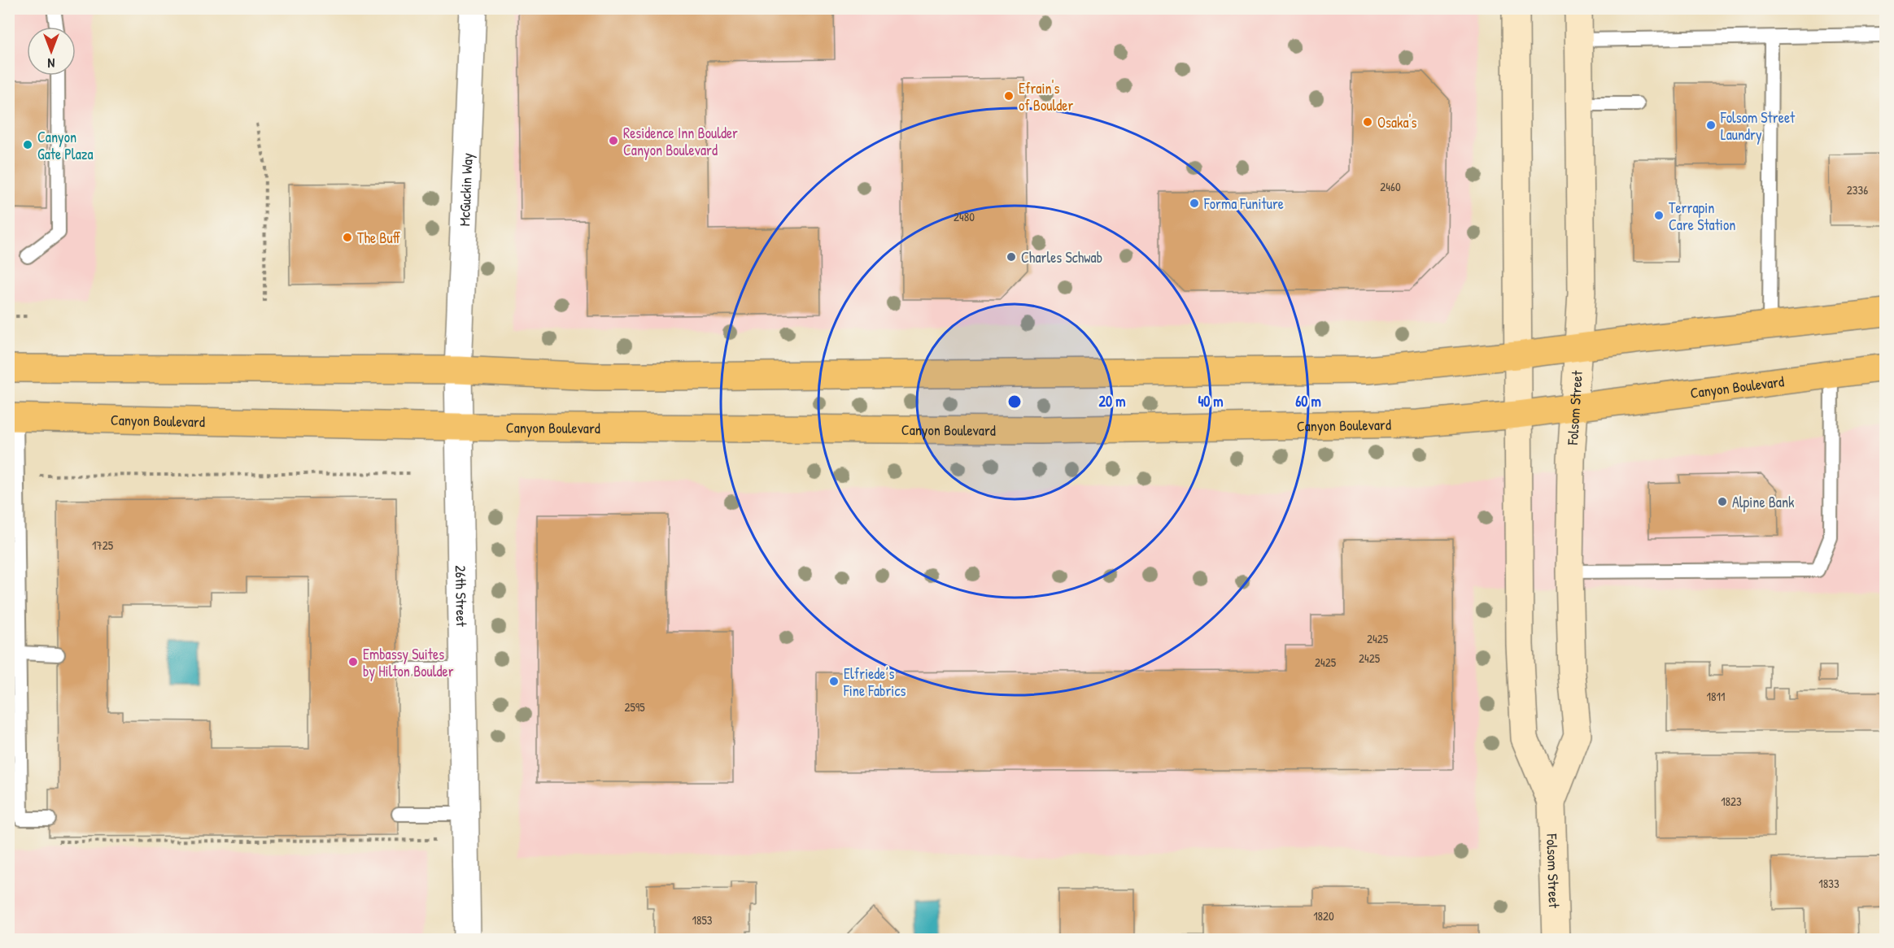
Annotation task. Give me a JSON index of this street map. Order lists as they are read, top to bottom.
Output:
{
  "streets": {
    "main road": ["Canyon Boulevard", "Folsom Street"],
    "street": ["McGuckin Way", "26th Street"]
  },
  "crossings": [
    ["McGuckin Way", "26th Street"],
    ["Canyon Boulevard", "Folsom Street"],
    ["Canyon Boulevard", "26th Street"]
  ],
  "places": [
    "Efrain's of Boulder",
    "Osaka's",
    "Folsom Street Laundry",
    "Residence Inn Boulder Canyon Boulevard",
    "Canyon Gate Plaza",
    "Forma Funiture",
    "Terrapin Care Station",
    "The Buff",
    "Charles Schwab",
    "Alpine Bank",
    "Embassy Suites by Hilton Boulder",
    "Elfriede’s Fine Fabrics"
  ],
  "house_numbers": [
    "2460",
    "2336",
    "2480",
    "1725",
    "2425",
    "2425",
    "2425",
    "1811",
    "2595",
    "1823",
    "1833",
    "1820",
    "1853"
  ],
  "north": "bottom",
  "rings": ["20 m", "40 m", "60 m"]
}
